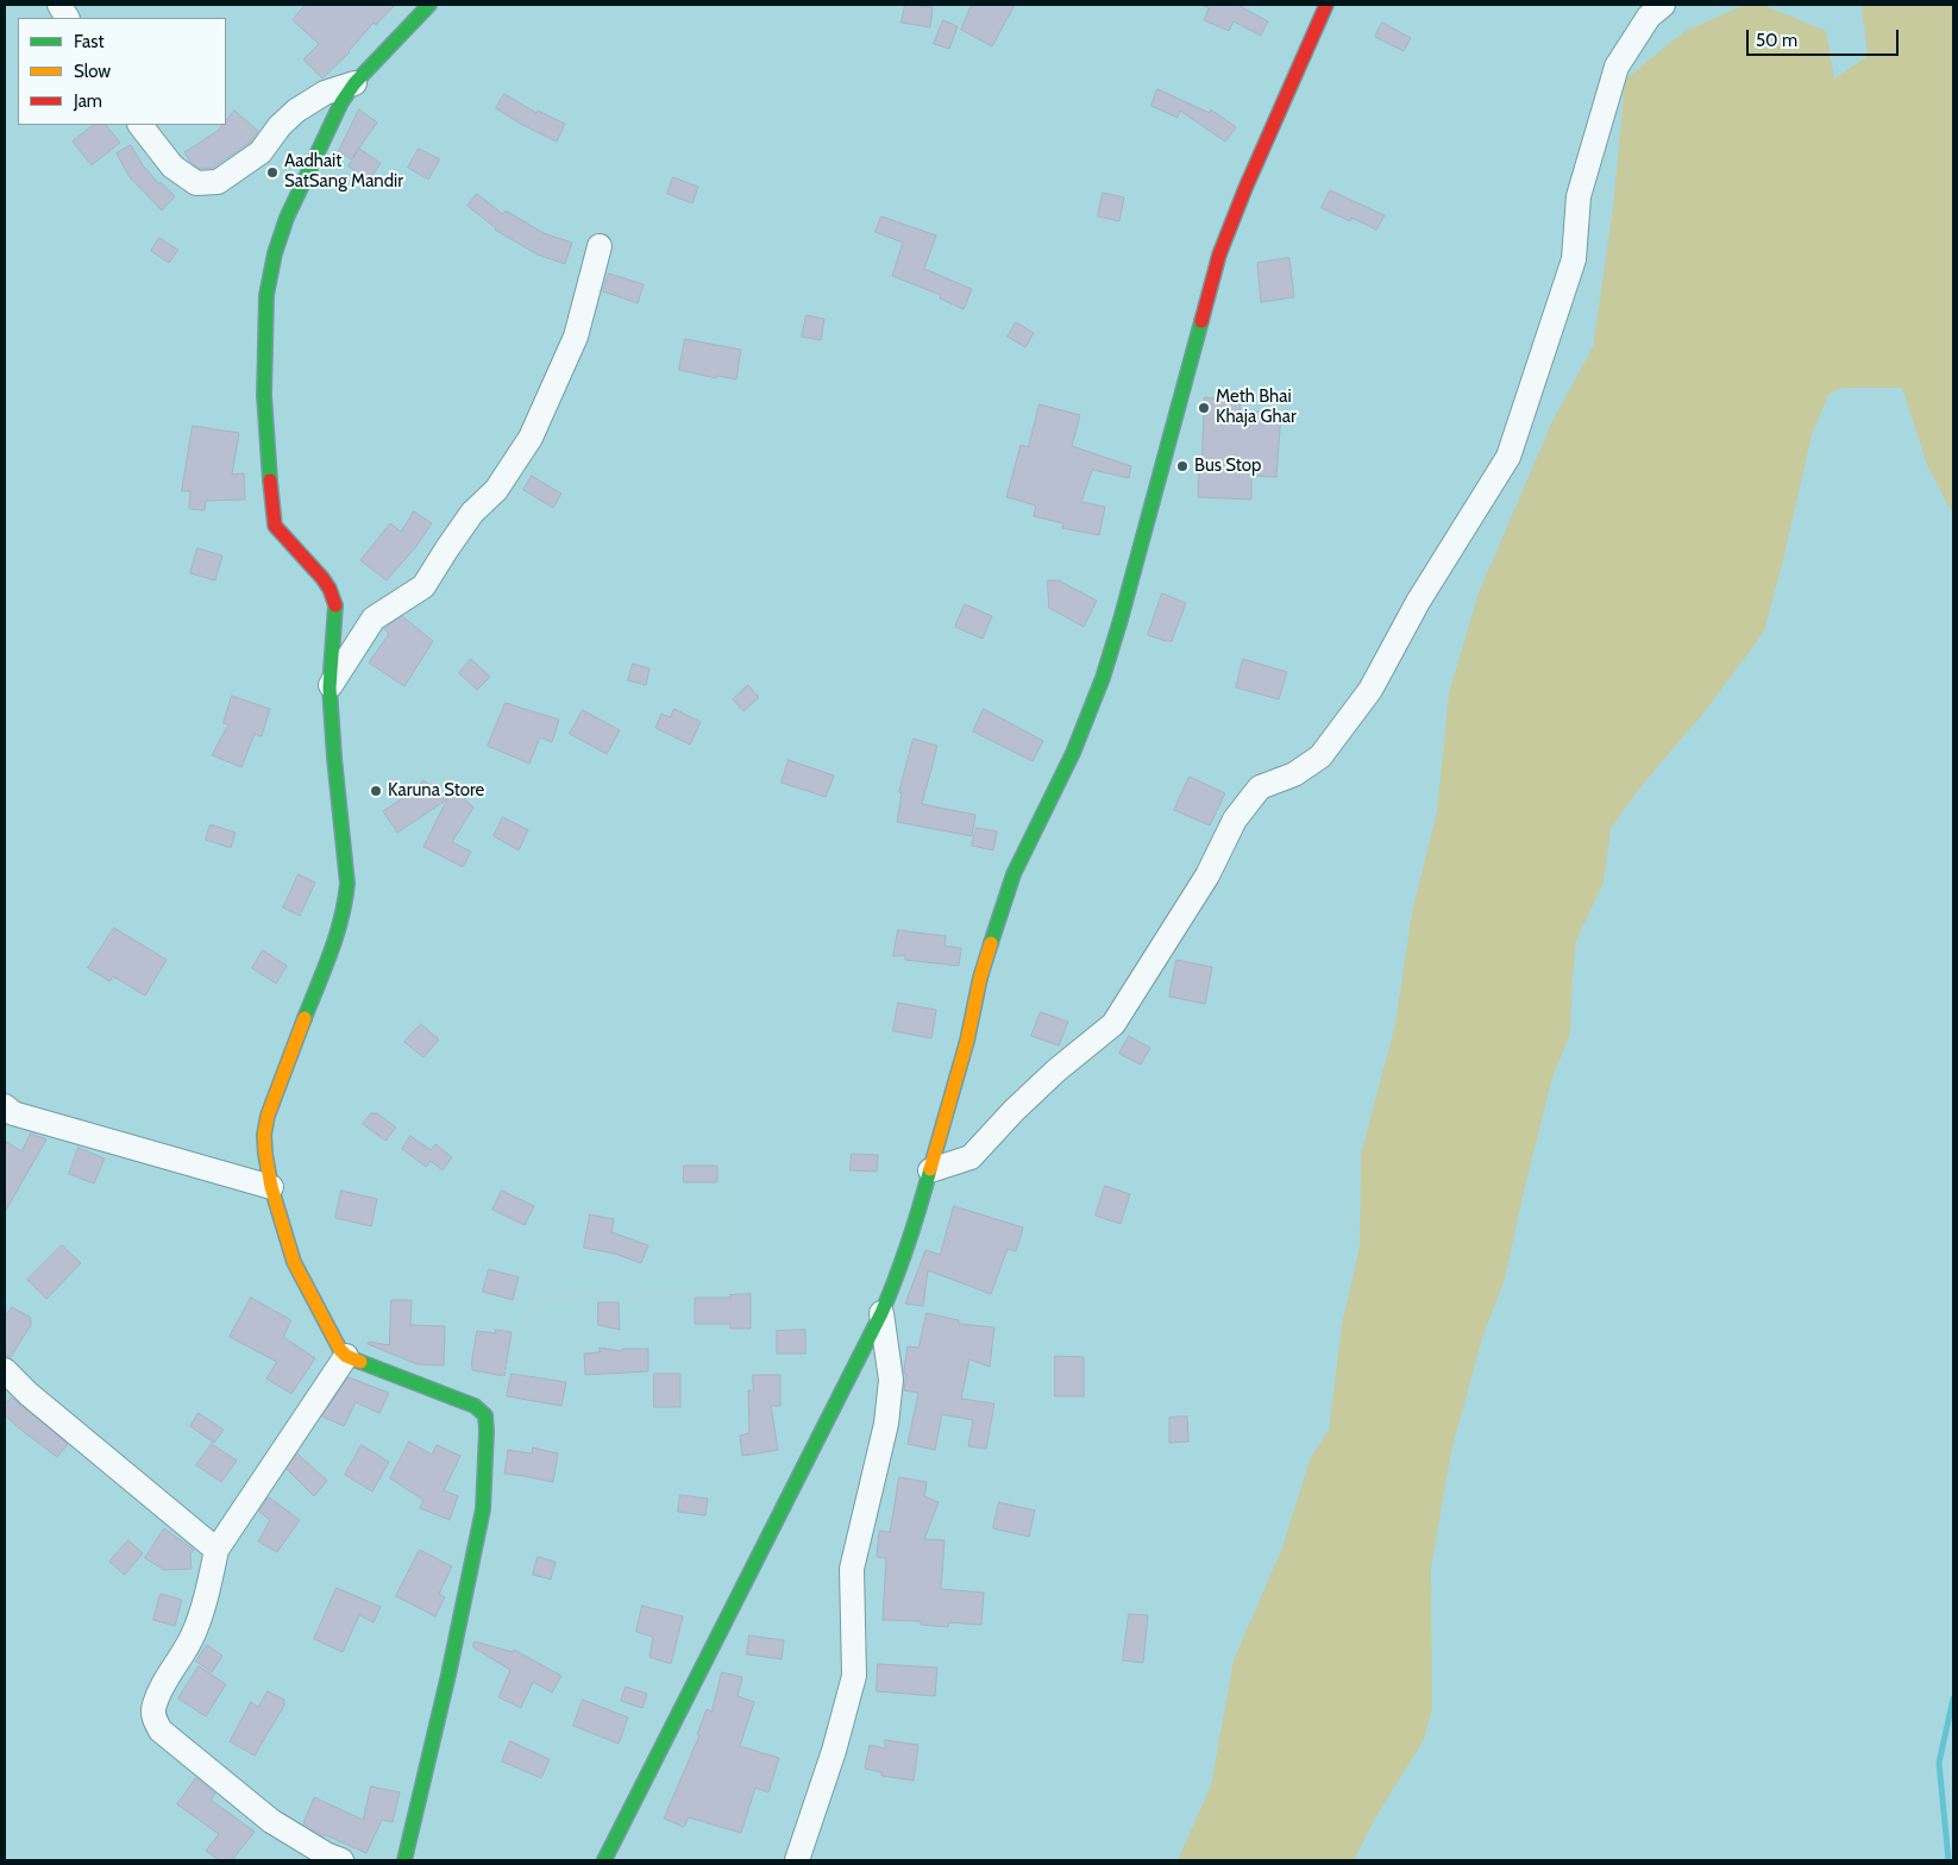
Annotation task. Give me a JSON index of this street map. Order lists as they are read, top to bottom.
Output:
{
  "places": [
    "Aadhait SatSang Mandir",
    "Meth Bhai Khaja Ghar",
    "Bus Stop",
    "Karuna Store"
  ],
  "legend": ["Fast", "Slow", "Jam"],
  "scale_bar": "50 m"
}
